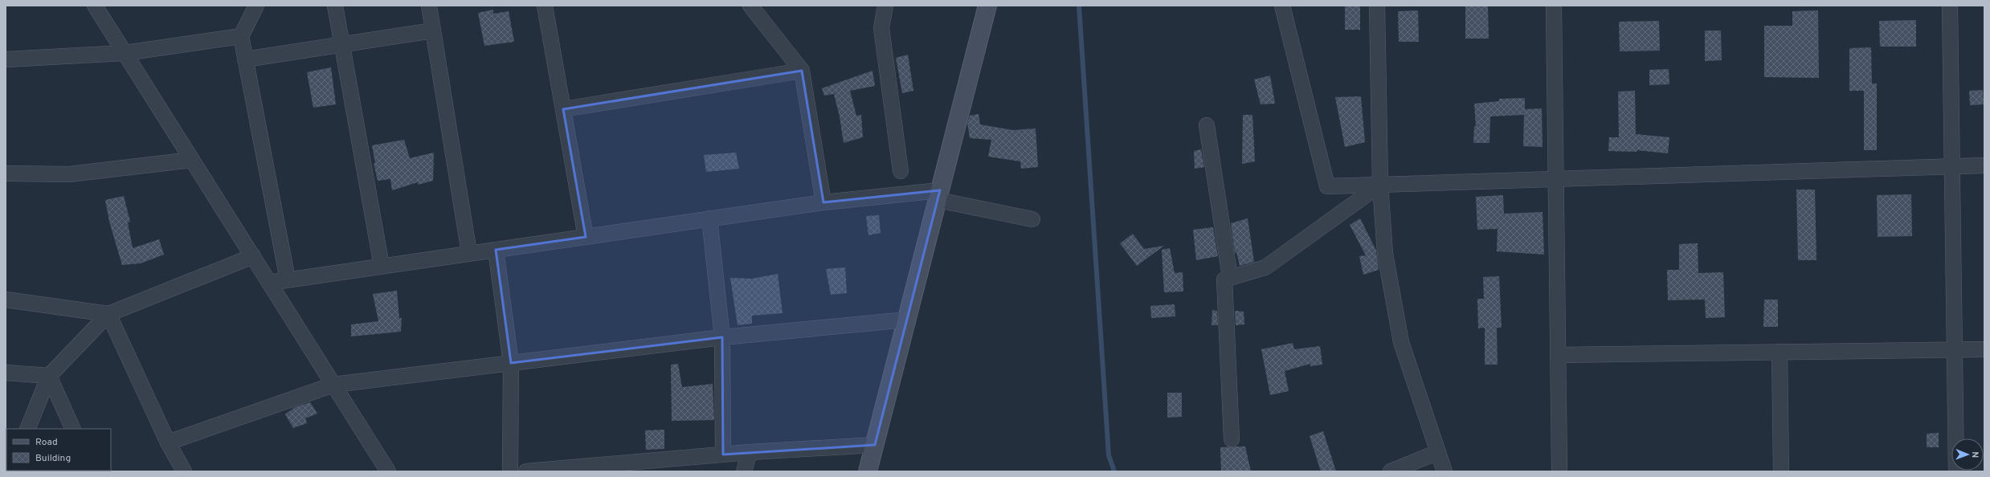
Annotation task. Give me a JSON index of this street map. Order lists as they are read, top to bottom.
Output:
{
  "legend": ["Road", "Building"],
  "north": "right"
}
